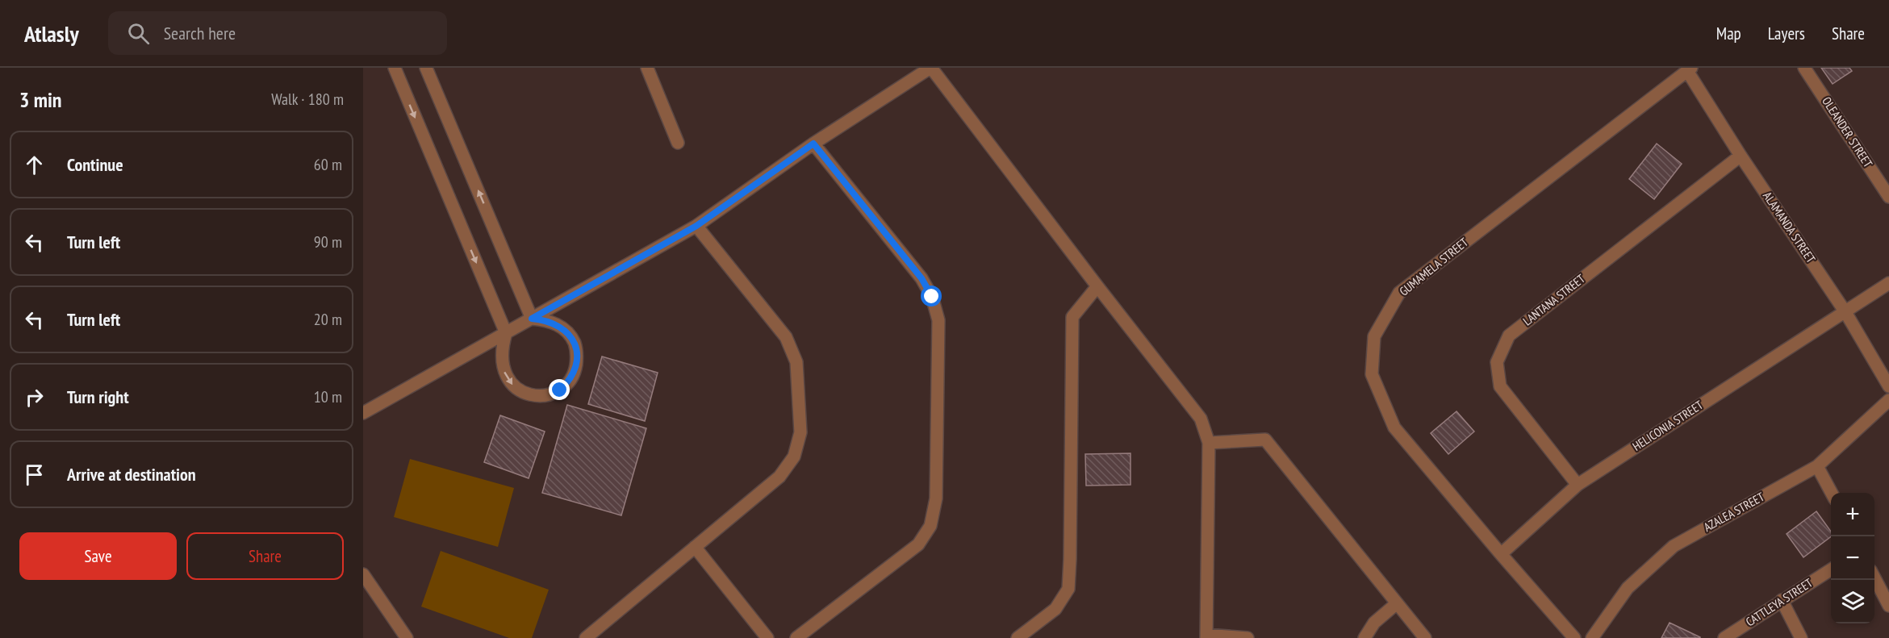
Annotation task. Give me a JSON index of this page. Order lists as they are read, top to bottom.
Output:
{
  "streets": {
    "street": [
      "OLEANDER STREET",
      "ALAMANDA STREET",
      "GUMAMELA STREET",
      "LANTANA STREET",
      "HELICONIA STREET",
      "AZALEA STREET",
      "CATTLEYA STREET"
    ]
  },
  "crossings": [
    ["ALAMANDA STREET", "GUMAMELA STREET"],
    ["ALAMANDA STREET", "LANTANA STREET"],
    ["ALAMANDA STREET", "HELICONIA STREET"],
    ["GUMAMELA STREET", "HELICONIA STREET"],
    ["LANTANA STREET", "HELICONIA STREET"]
  ],
  "page": {
    "header": "Atlasly",
    "search": "Search here",
    "nav": ["Map", "Layers", "Share"],
    "heading": ["3 min", "Walk · 180 m"],
    "list": [
      ["Continue", "60 m"],
      ["Turn left", "90 m"],
      ["Turn left", "20 m"],
      ["Turn right", "10 m"],
      "Arrive at destination"
    ],
    "map_buttons": ["+", "−"],
    "buttons": ["Save", "Share"]
  }
}
